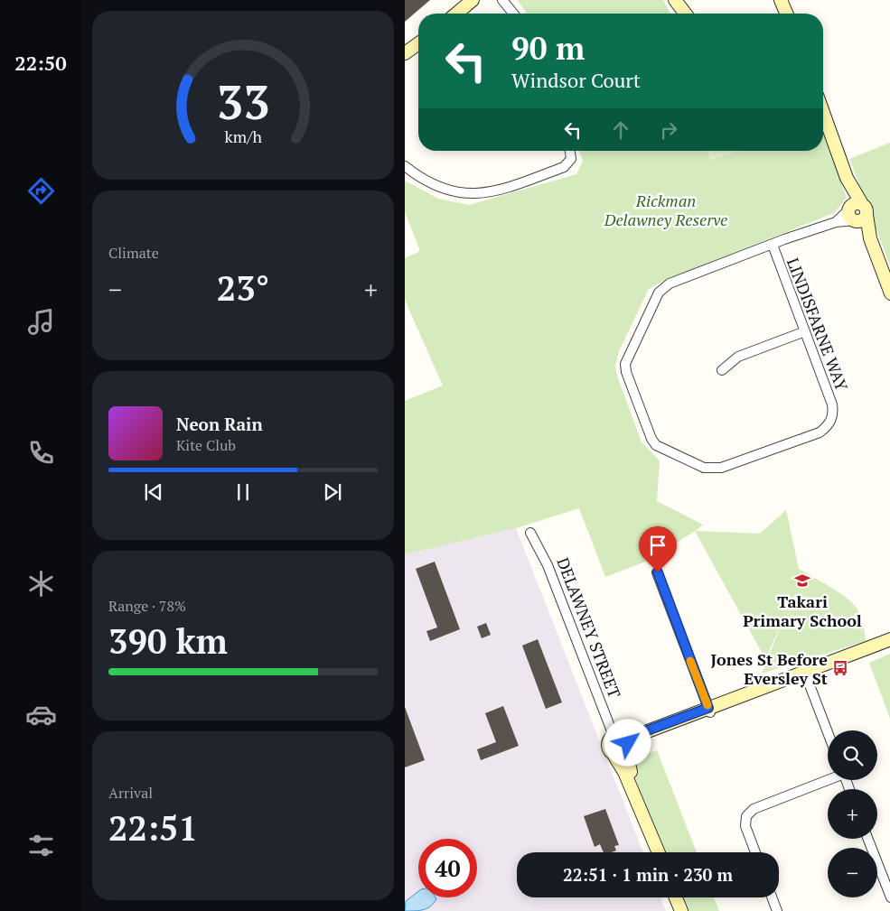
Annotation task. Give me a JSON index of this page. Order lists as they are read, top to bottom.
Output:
{
  "streets": {
    "street": ["LINDISFARNE WAY", "DELAWNEY STREET"]
  },
  "parks": ["Rickman Delawney Reserve"],
  "places": {
    "school or university": ["Takari Primary School"],
    "bus stop": ["Jones St Before Eversley St"]
  },
  "page": {
    "tabs": "22:50",
    "turn": ["90 m", "Windsor Court"],
    "tile": [
      "Climate",
      ["Range · 78%", "390 km"],
      ["Arrival", "22:51"]
    ],
    "heat": ["−", "23°", "+"],
    "song": ["Neon Rain", "Kite Club"],
    "map_buttons": ["+", "−"],
    "limit": "40",
    "trip": "22:51 · 1 min · 230 m",
    "gauge": ["33", "km/h"]
  }
}
